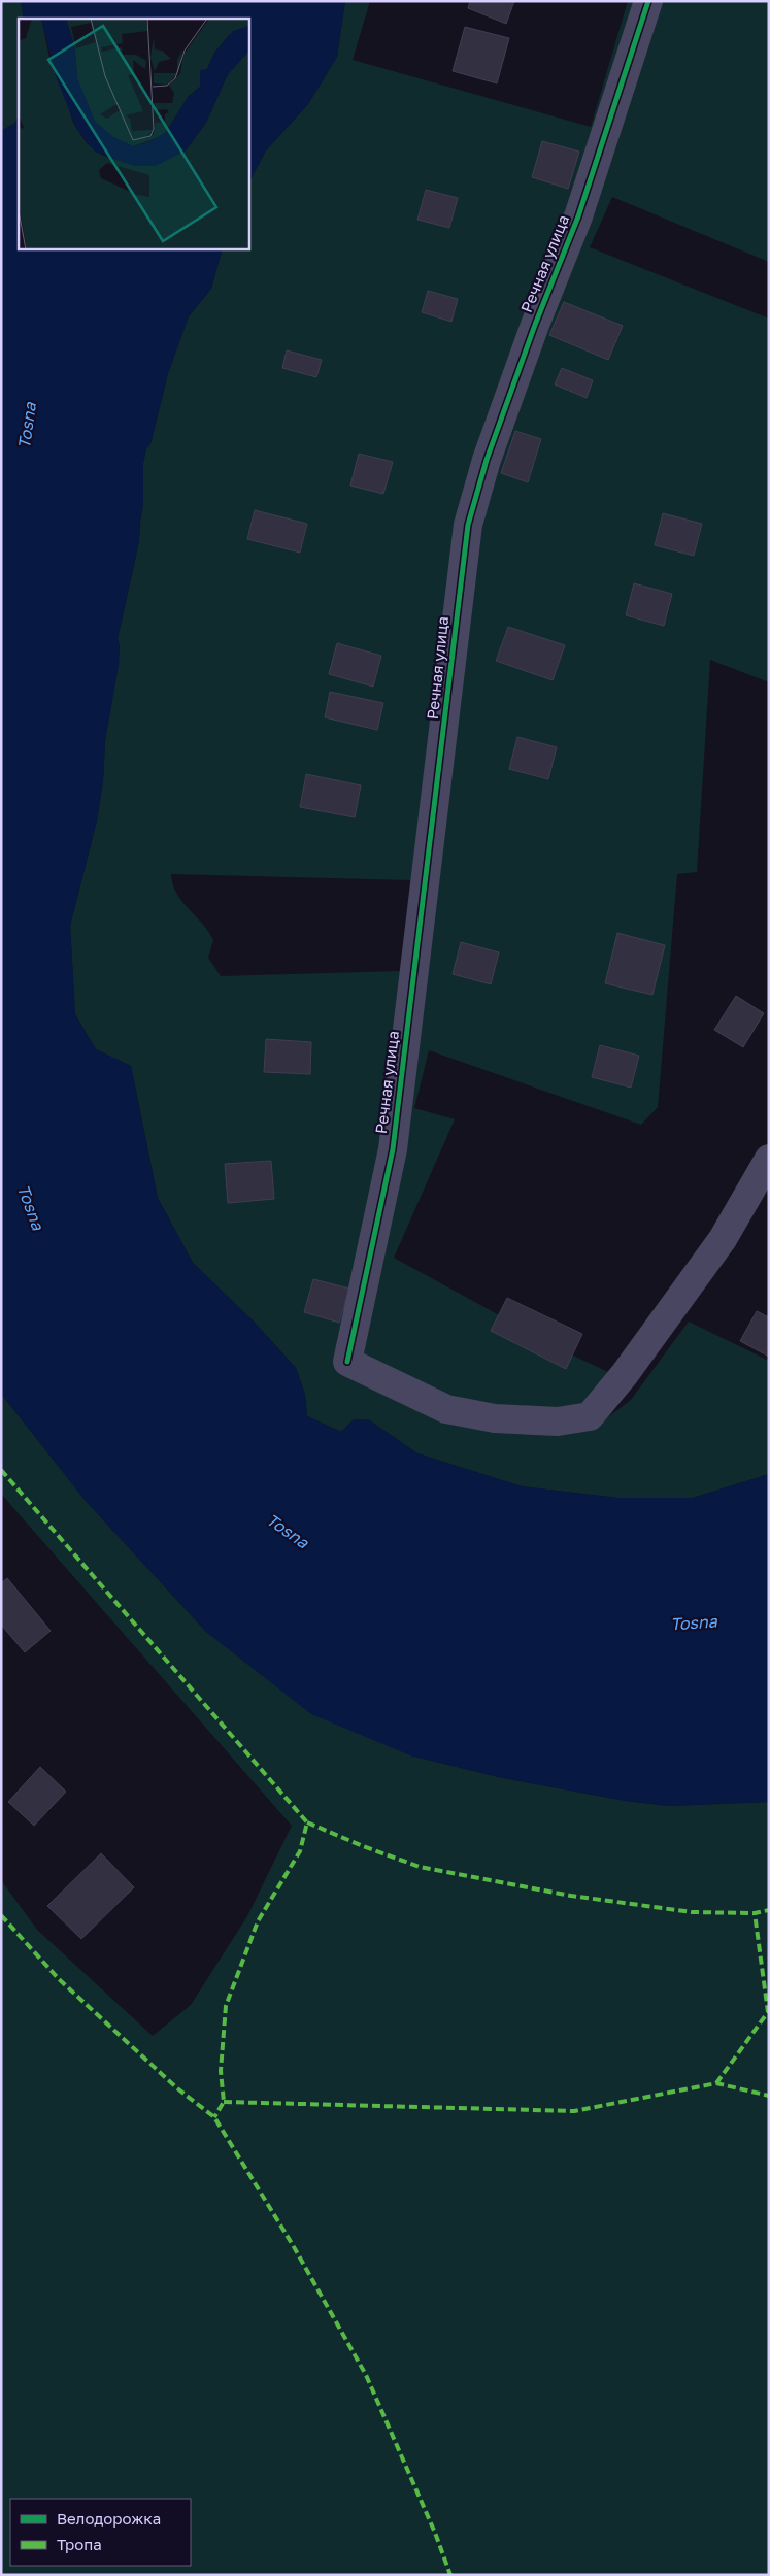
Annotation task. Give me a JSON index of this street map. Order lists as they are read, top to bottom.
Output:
{
  "streets": {
    "street": ["Речная улица"]
  },
  "water": ["Tosna"],
  "legend": ["Велодорожка", "Тропа"]
}
